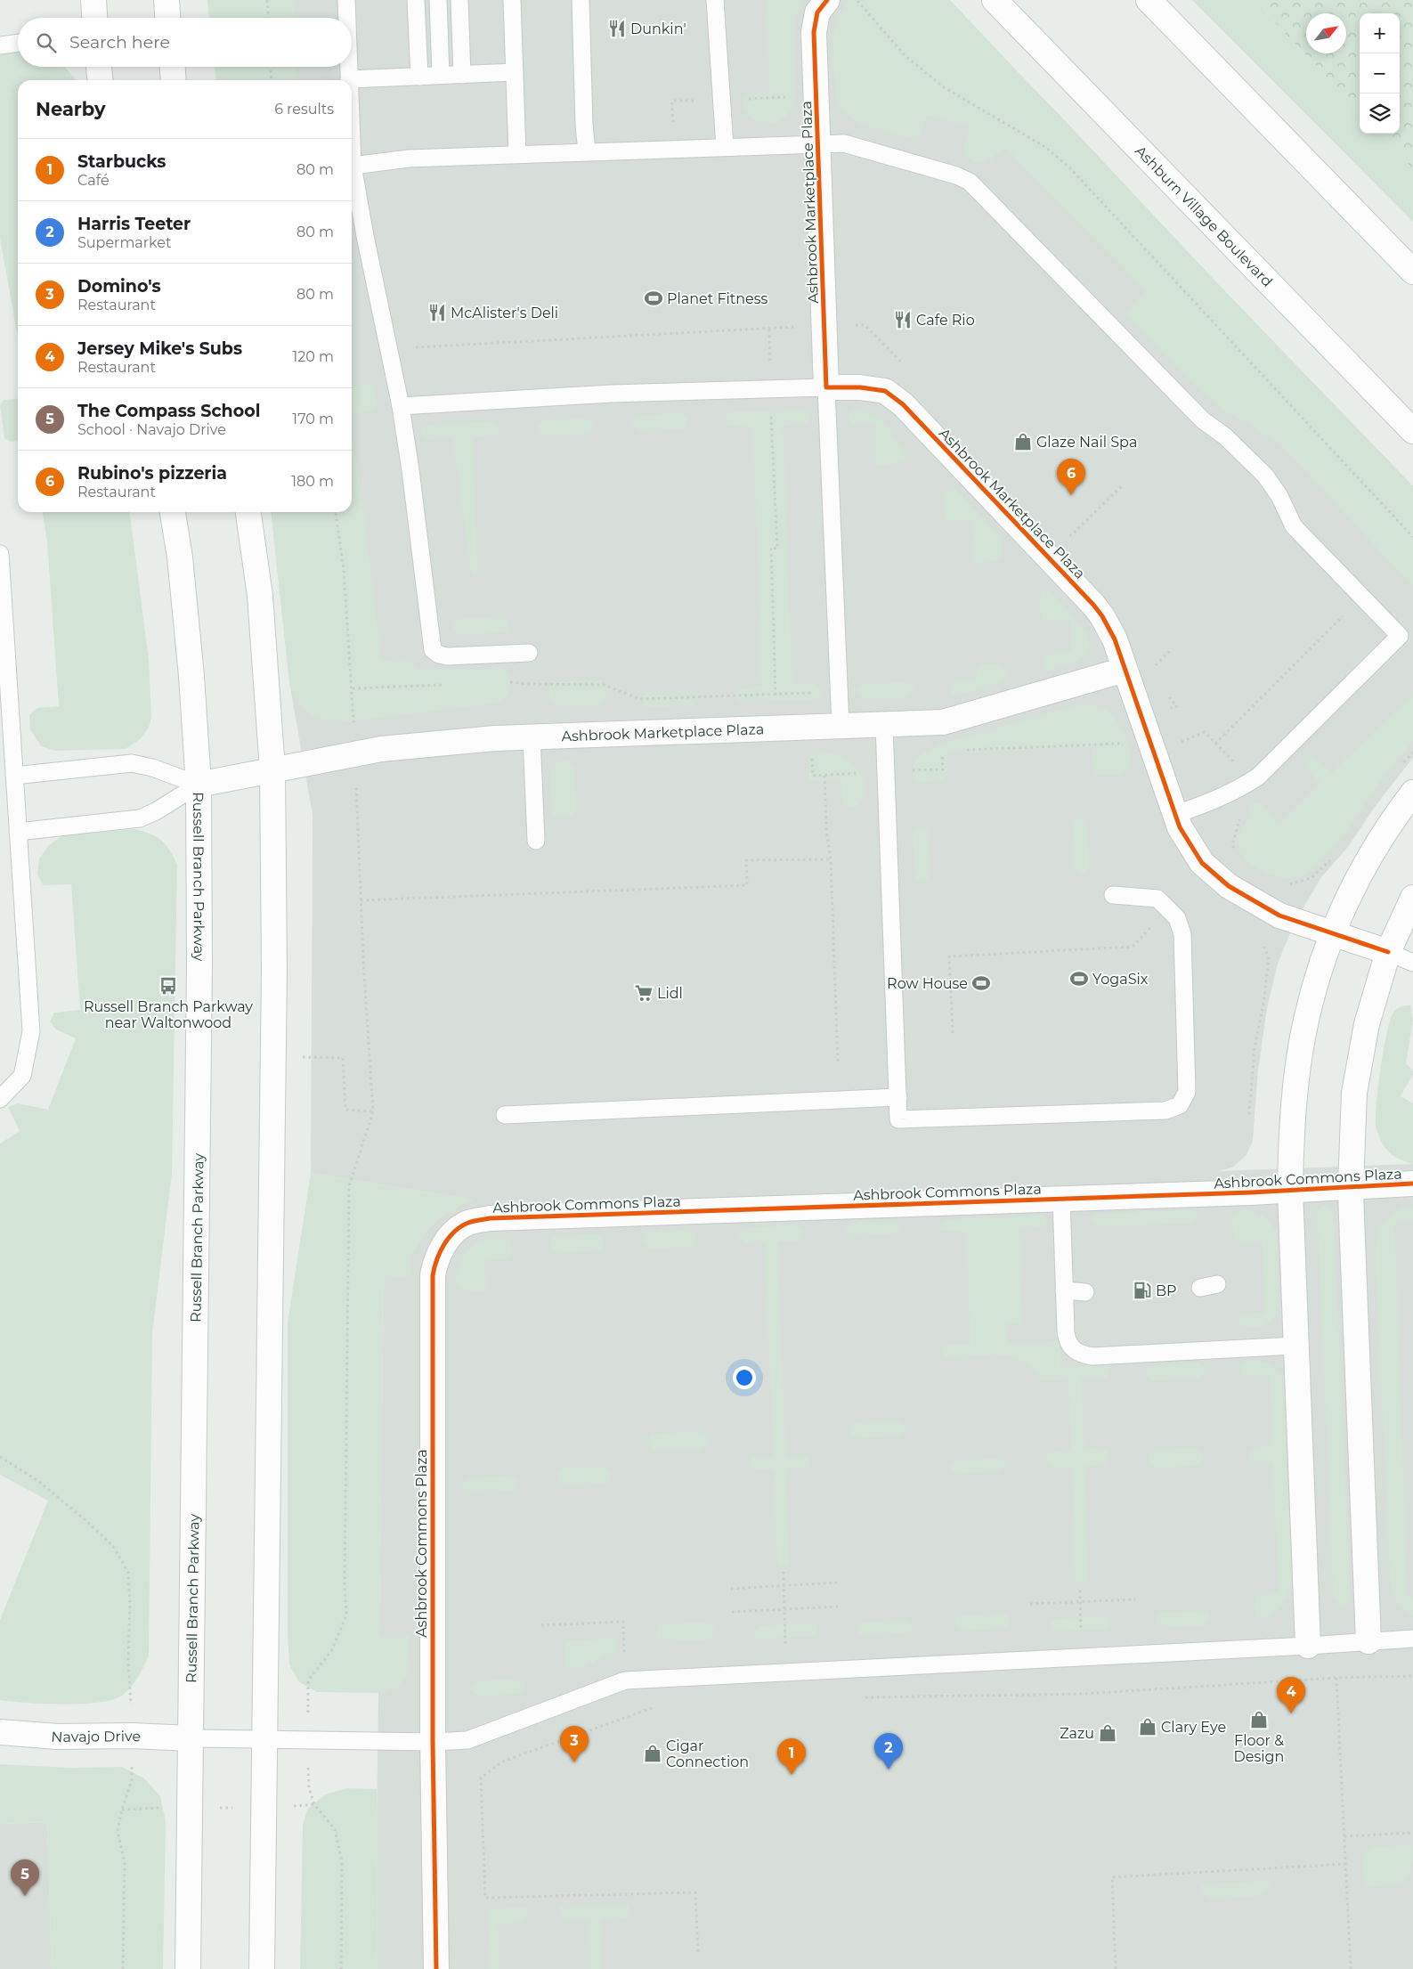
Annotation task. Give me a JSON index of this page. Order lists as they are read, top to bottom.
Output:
{
  "streets": {
    "street": [
      "Ashbrook Marketplace Plaza",
      "Ashburn Village Boulevard",
      "Russell Branch Parkway",
      "Ashbrook Commons Plaza",
      "Navajo Drive"
    ]
  },
  "crossings": [
    ["Ashbrook Marketplace Plaza", "Russell Branch Parkway"],
    ["Ashbrook Marketplace Plaza", "Ashbrook Commons Plaza"],
    ["Russell Branch Parkway", "Navajo Drive"]
  ],
  "places": {
    "restaurant": ["Dunkin'", "McAlister's Deli", "Cafe Rio"],
    "sports": ["Planet Fitness", "YogaSix", "Row House"],
    "shop": [
      "Glaze Nail Spa",
      "Floor & Design",
      "Clary Eye",
      "Zazu",
      "Cigar Connection"
    ],
    "bus stop": ["Russell Branch Parkway near Waltonwood"],
    "supermarket": ["Lidl"],
    "fuel station": ["BP"]
  },
  "north": "top right",
  "page": {
    "map_buttons": ["+", "−"],
    "search": "Search here",
    "heading": ["Nearby", "6 results"],
    "list": [
      {
        "mark": "1",
        "name": "Starbucks",
        "note": "Café",
        "value": "80 m"
      },
      {
        "mark": "2",
        "name": "Harris Teeter",
        "note": "Supermarket",
        "value": "80 m"
      },
      {
        "mark": "3",
        "name": "Domino's",
        "note": "Restaurant",
        "value": "80 m"
      },
      {
        "mark": "4",
        "name": "Jersey Mike's Subs",
        "note": "Restaurant",
        "value": "120 m"
      },
      {
        "mark": "5",
        "name": "The Compass School",
        "note": "School · Navajo Drive",
        "value": "170 m"
      },
      {
        "mark": "6",
        "name": "Rubino's pizzeria",
        "note": "Restaurant",
        "value": "180 m"
      }
    ],
    "pins": [
      "6",
      "4",
      "3",
      "2",
      "1",
      "5"
    ]
  }
}
